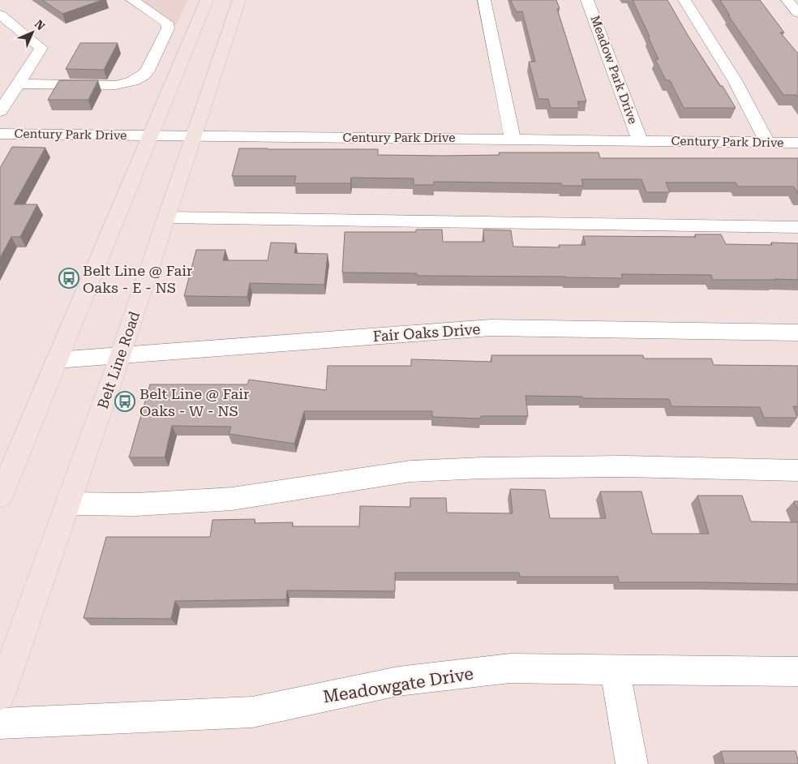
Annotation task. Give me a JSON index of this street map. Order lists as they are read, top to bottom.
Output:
{
  "streets": {
    "main road": ["Belt Line Road"],
    "street": [
      "Meadow Park Drive",
      "Century Park Drive",
      "Fair Oaks Drive",
      "Meadowgate Drive"
    ]
  },
  "crossings": [
    ["Meadow Park Drive", "Century Park Drive"],
    ["Century Park Drive", "Belt Line Road"],
    ["Fair Oaks Drive", "Belt Line Road"]
  ],
  "places": {
    "bus stop": ["Belt Line @ Fair Oaks - E - NS", "Belt Line @ Fair Oaks - W - NS"]
  },
  "north": "top right"
}
